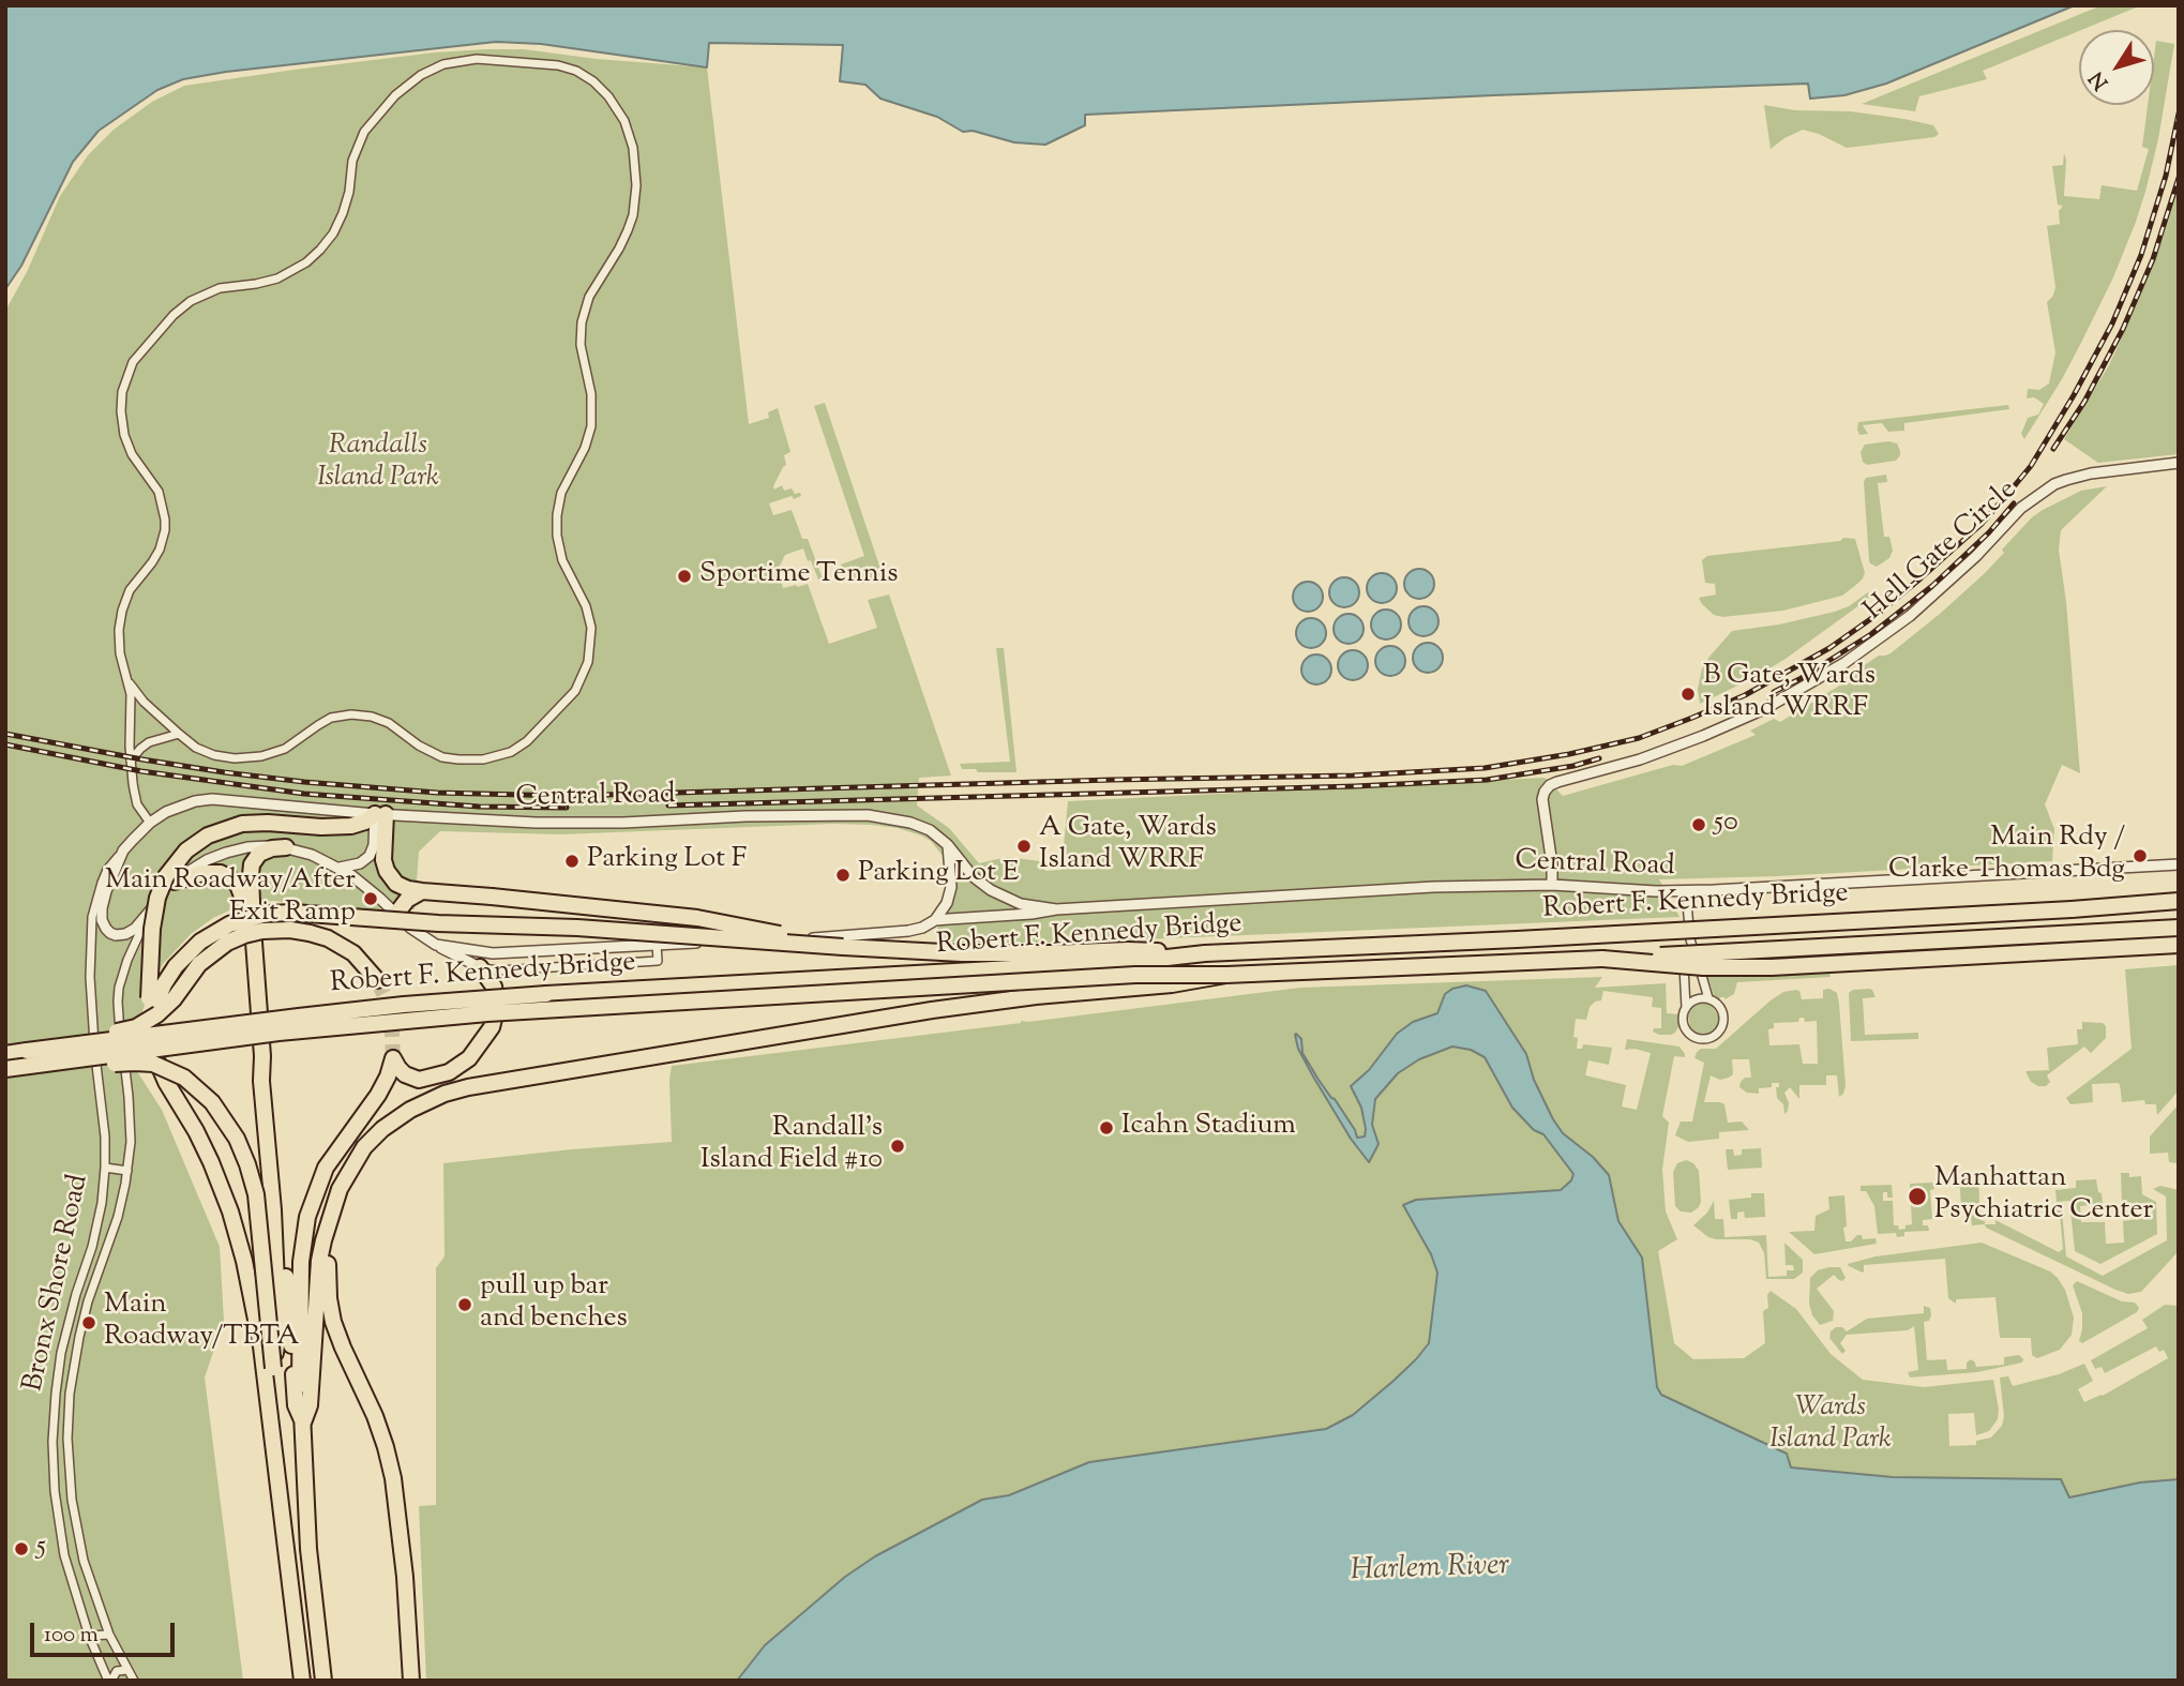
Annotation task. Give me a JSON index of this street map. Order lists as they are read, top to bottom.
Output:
{
  "streets": {
    "highway": ["Robert F. Kennedy Bridge"],
    "street": ["Hell Gate Circle", "Central Road", "Bronx Shore Road"]
  },
  "crossings": [
    ["Hell Gate Circle", "Central Road"],
    ["Central Road", "Bronx Shore Road"]
  ],
  "water": ["Harlem River"],
  "parks": ["Randalls Island Park", "Wards Island Park"],
  "places": [
    "Sportime Tennis",
    "B Gate, Wards Island WRRF",
    "50",
    "A Gate, Wards Island WRRF",
    "Main Rdy / Clarke Thomas Bdg",
    "Parking Lot F",
    "Parking Lot E",
    "Main Roadway/After Exit Ramp",
    "Icahn Stadium",
    "Randall's Island Field #10",
    "Manhattan Psychiatric Center",
    "pull up bar and benches",
    "Main Roadway/TBTA",
    "5"
  ],
  "scale_bar": "100 m",
  "north": "bottom left"
}
